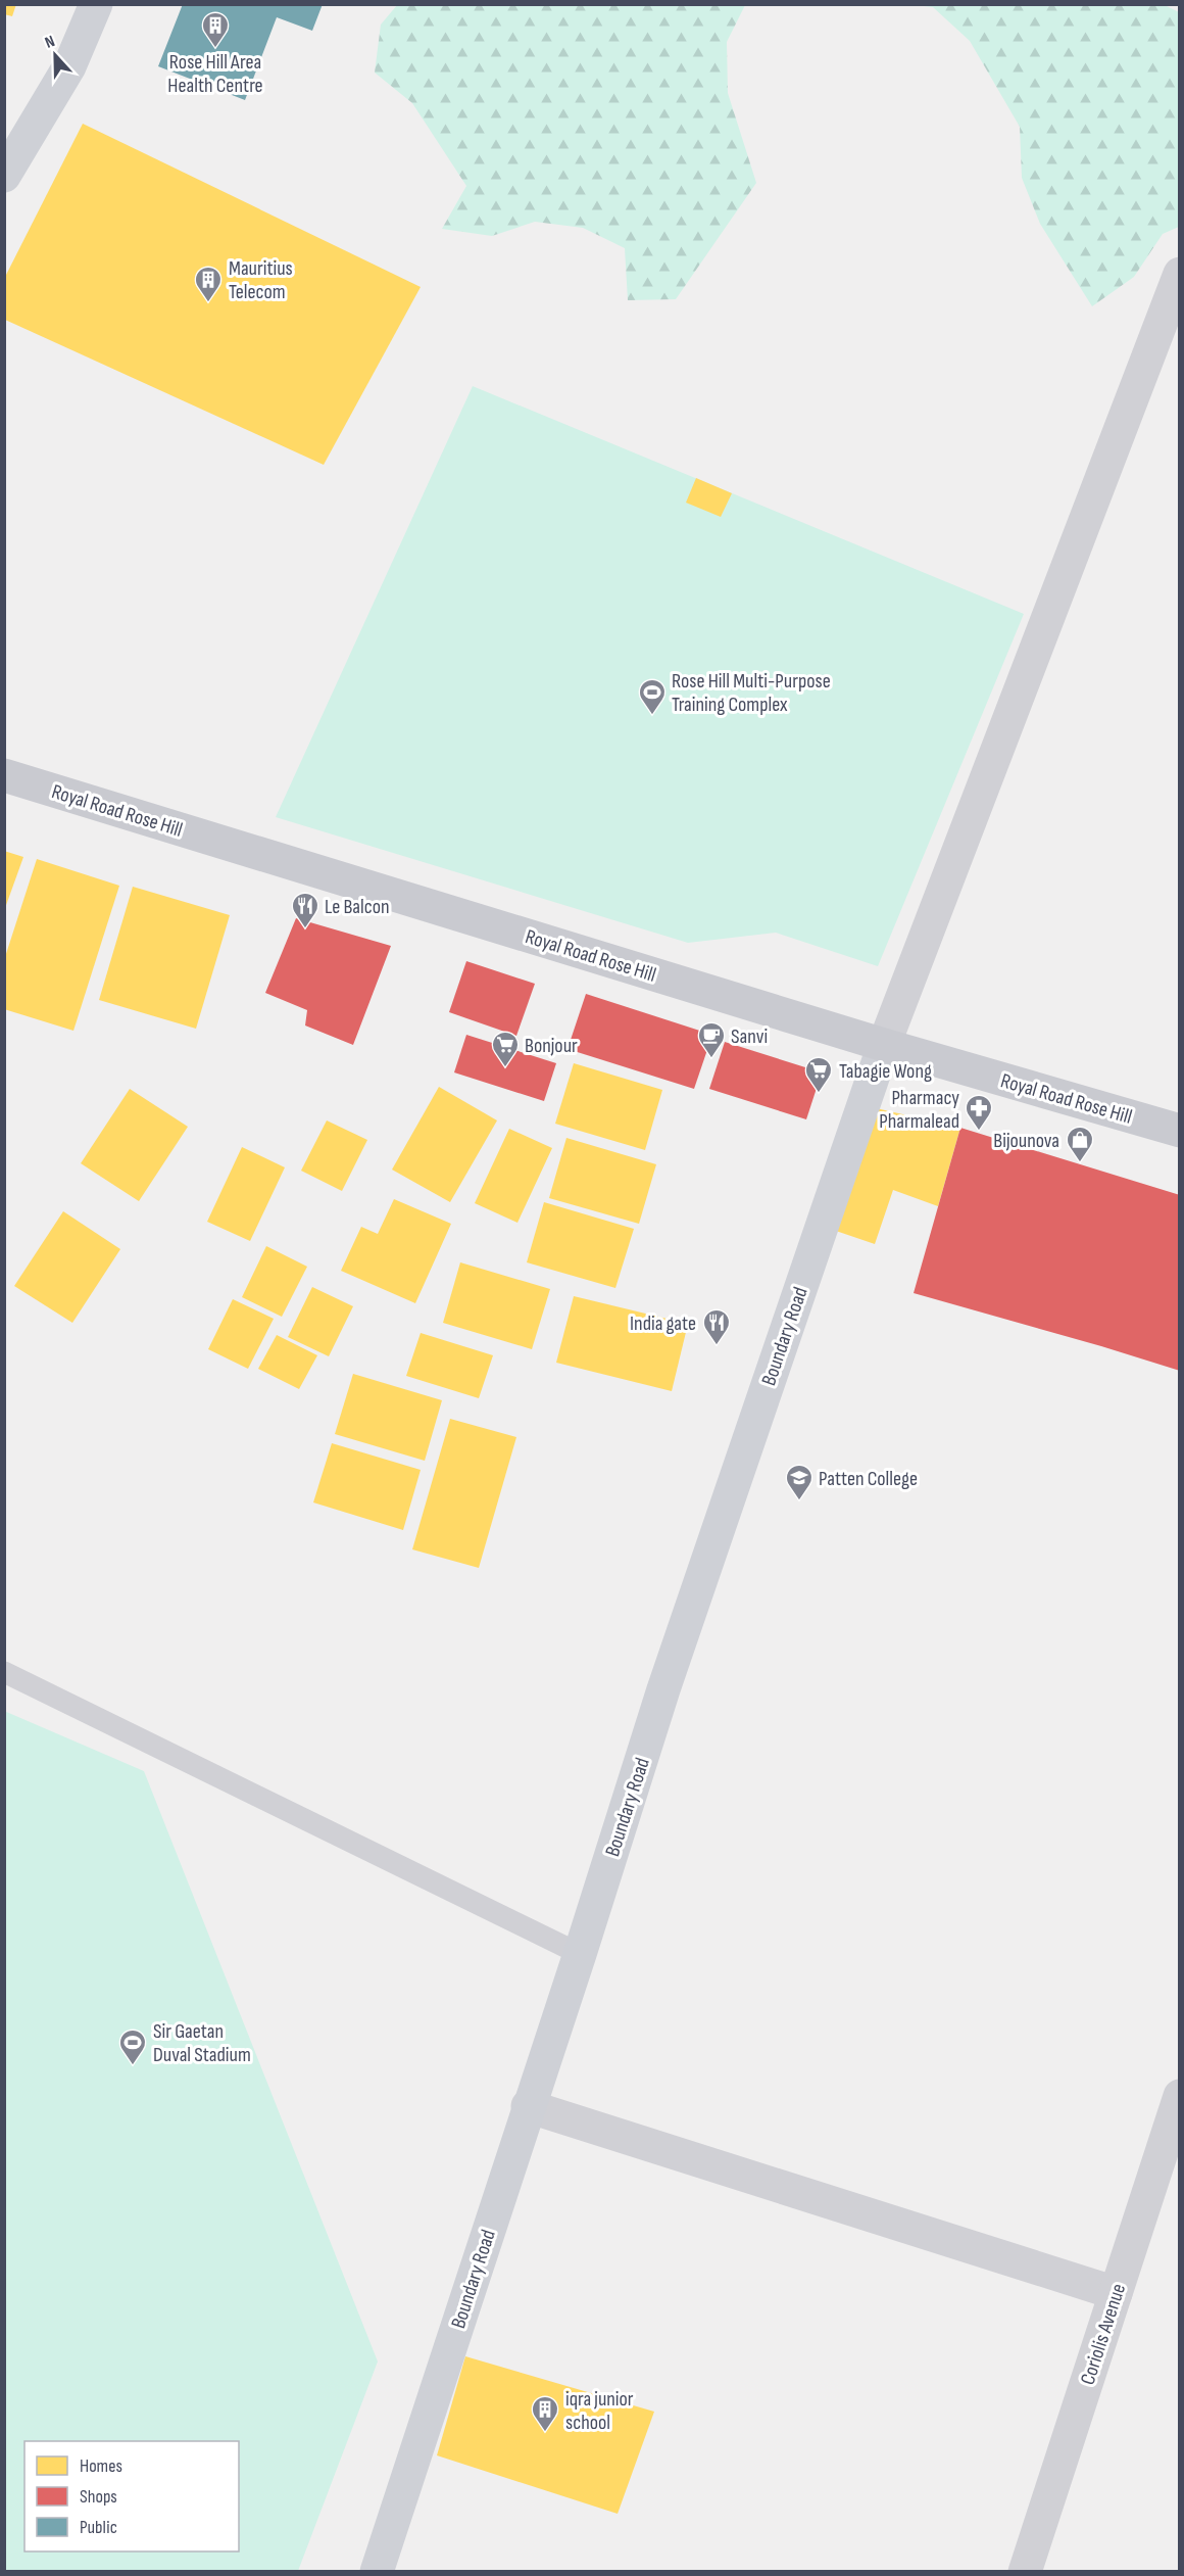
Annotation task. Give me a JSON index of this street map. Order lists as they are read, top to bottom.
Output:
{
  "streets": {
    "main road": ["Royal Road Rose Hill", "Boundary Road"],
    "street": ["Coriolis Avenue"]
  },
  "crossings": [
    ["Royal Road Rose Hill", "Boundary Road"]
  ],
  "places": {
    "building": ["Rose Hill Area Health Centre", "Mauritius Telecom", "iqra junior school"],
    "sports": ["Rose Hill Multi-Purpose Training Complex", "Sir Gaetan Duval Stadium"],
    "restaurant": ["Le Balcon", "India gate"],
    "cafe": ["Sanvi"],
    "supermarket": ["Bonjour", "Tabagie Wong"],
    "pharmacy": ["Pharmacy Pharmalead"],
    "shop": ["Bijounova"],
    "school or university": ["Patten College"]
  },
  "legend": ["Homes", "Shops", "Public"],
  "north": "top"
}
